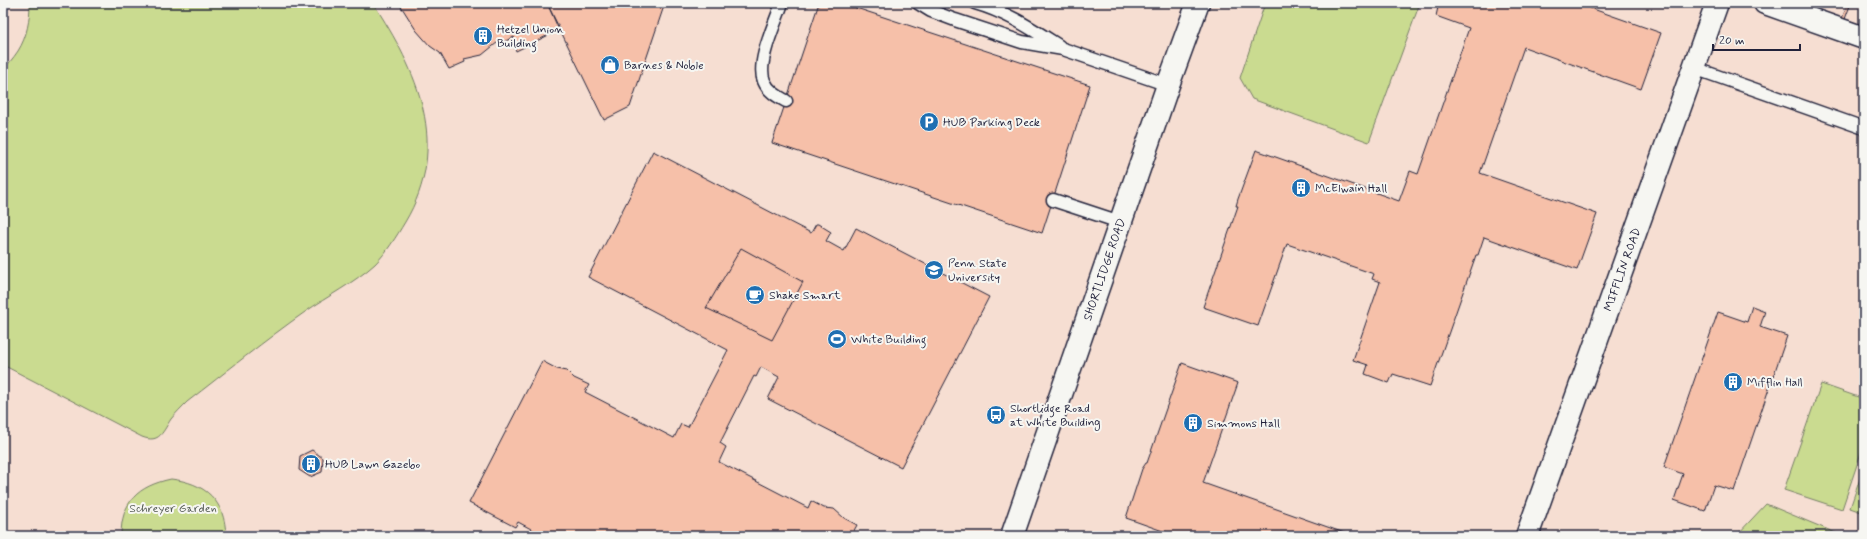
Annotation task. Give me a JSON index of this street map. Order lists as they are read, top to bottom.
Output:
{
  "streets": {
    "street": ["SHORTLIDGE ROAD", "MIFFLIN ROAD"]
  },
  "parks": ["Schreyer Garden"],
  "places": {
    "building": [
      "Hetzel Union Building",
      "McElwain Hall",
      "Mifflin Hall",
      "Simmons Hall",
      "HUB Lawn Gazebo"
    ],
    "shop": ["Barnes & Noble"],
    "parking": ["HUB Parking Deck"],
    "school or university": ["Penn State University"],
    "cafe": ["Shake Smart"],
    "sports": ["White Building"],
    "bus stop": ["Shortlidge Road at White Building"]
  },
  "scale_bar": "20 m"
}
